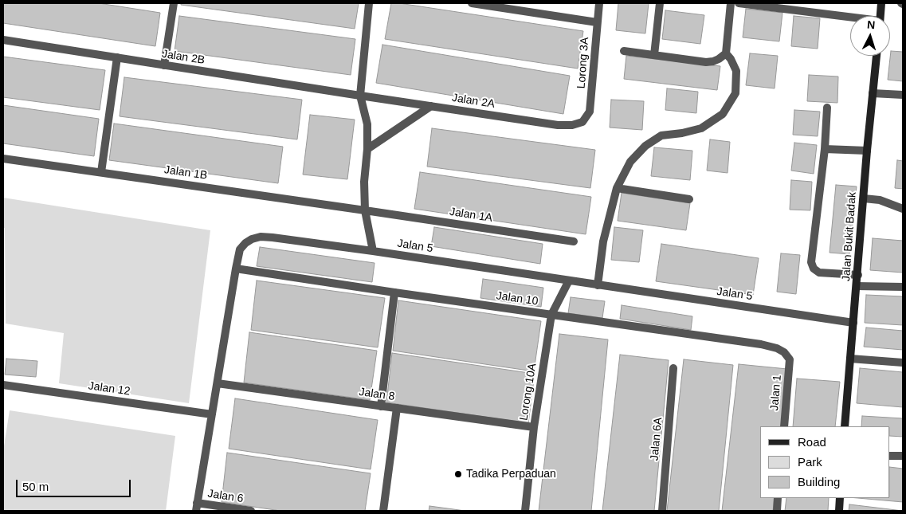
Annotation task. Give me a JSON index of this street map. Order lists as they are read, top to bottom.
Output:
{
  "streets": {
    "main road": ["Jalan Bukit Badak"],
    "street": [
      "Jalan 2B",
      "Lorong 3A",
      "Jalan 2A",
      "Jalan 1B",
      "Jalan 1A",
      "Jalan 5",
      "Jalan 10",
      "Jalan 12",
      "Lorong 10A",
      "Jalan 1",
      "Jalan 8",
      "Jalan 6A",
      "Jalan 6"
    ]
  },
  "crossings": [
    ["Jalan 2B", "Jalan 2A"],
    ["Lorong 3A", "Jalan 2A"],
    ["Jalan 1B", "Jalan 1A"],
    ["Jalan Bukit Badak", "Jalan 5"],
    ["Jalan 5", "Jalan 10"],
    ["Jalan 5", "Jalan 12"],
    ["Jalan 5", "Lorong 10A"],
    ["Jalan 5", "Jalan 8"],
    ["Jalan 5", "Jalan 6"],
    ["Jalan 10", "Lorong 10A"],
    ["Jalan 10", "Jalan 1"],
    ["Lorong 10A", "Jalan 8"]
  ],
  "places": ["Tadika Perpaduan"],
  "legend": ["Road", "Park", "Building"],
  "scale_bar": "50 m",
  "north": "top"
}
